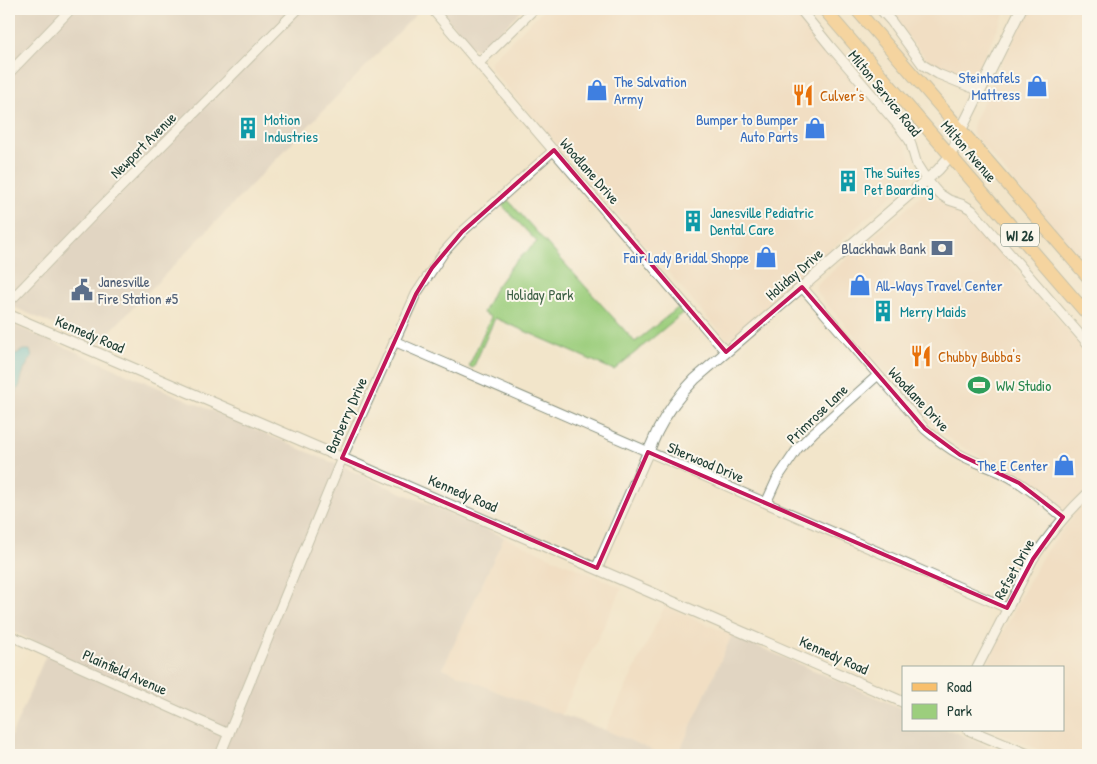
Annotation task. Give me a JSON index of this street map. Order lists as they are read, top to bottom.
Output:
{
  "streets": {
    "main road": ["Milton Avenue", "WI 26"],
    "street": [
      "Milton Service Road",
      "Newport Avenue",
      "Woodlane Drive",
      "Holiday Drive",
      "Kennedy Road",
      "Primrose Lane",
      "Barberry Drive",
      "Sherwood Drive",
      "Refset Drive",
      "Plainfield Avenue"
    ]
  },
  "crossings": [
    ["Milton Service Road", "Holiday Drive"],
    ["Milton Avenue", "Holiday Drive"],
    ["Woodlane Drive", "Holiday Drive"],
    ["Woodlane Drive", "Primrose Lane"],
    ["Woodlane Drive", "Barberry Drive"],
    ["Woodlane Drive", "Refset Drive"],
    ["Holiday Drive", "Kennedy Road"],
    ["Holiday Drive", "Sherwood Drive"],
    ["Kennedy Road", "Barberry Drive"],
    ["Primrose Lane", "Sherwood Drive"],
    ["Barberry Drive", "Sherwood Drive"],
    ["Barberry Drive", "Plainfield Avenue"],
    ["Sherwood Drive", "Refset Drive"]
  ],
  "parks": ["Holiday Park"],
  "places": {
    "shop": [
      "Steinhafels Mattress",
      "The Salvation Army",
      "Bumper to Bumper Auto Parts",
      "Fair Lady Bridal Shoppe",
      "All-Ways Travel Center",
      "The E Center"
    ],
    "restaurant": ["Culver's", "Chubby Bubba's"],
    "building": [
      "Motion Industries",
      "The Suites Pet Boarding",
      "Janesville Pediatric Dental Care",
      "Merry Maids"
    ],
    "bank": ["Blackhawk Bank"],
    "public building": ["Janesville Fire Station #5"],
    "sports": ["WW Studio"]
  },
  "legend": ["Road", "Park"]
}
